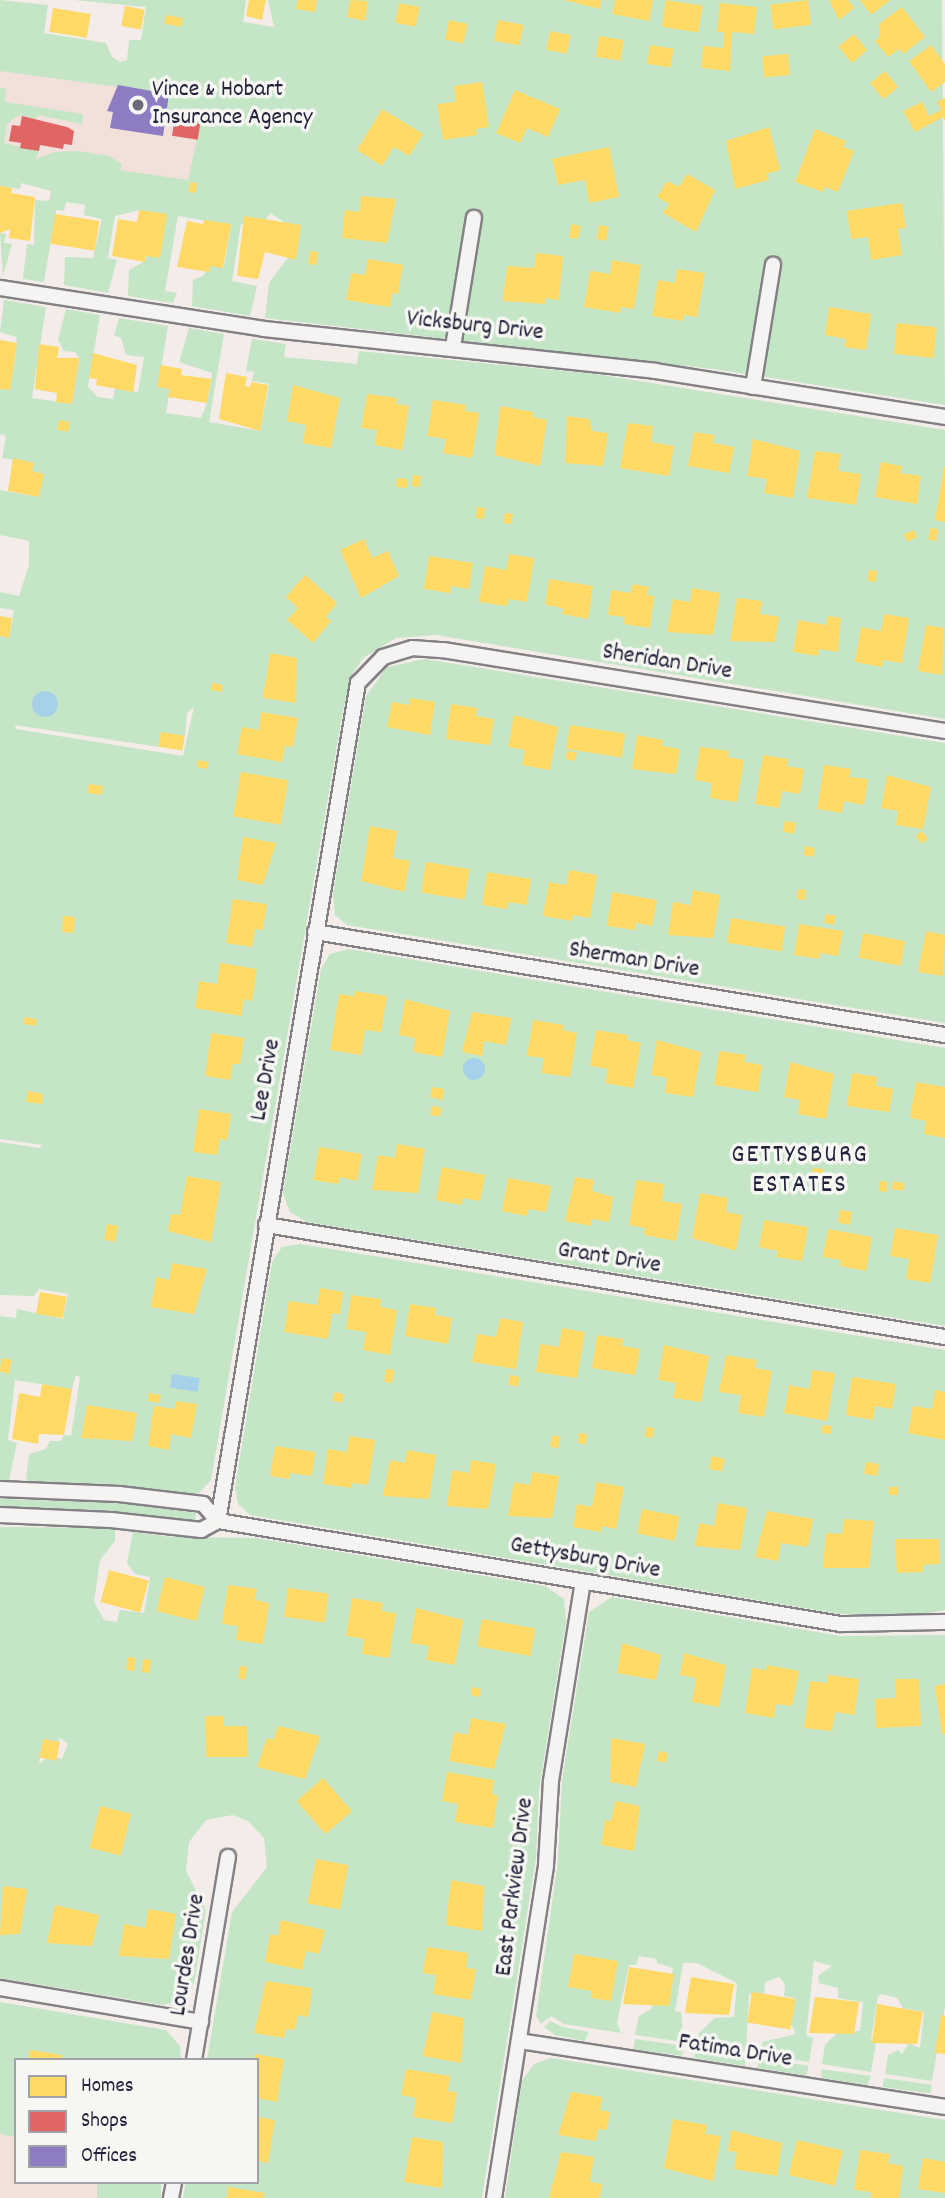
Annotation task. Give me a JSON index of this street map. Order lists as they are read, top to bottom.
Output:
{
  "streets": {
    "street": [
      "Vicksburg Drive",
      "Sheridan Drive",
      "Sherman Drive",
      "Lee Drive",
      "Grant Drive",
      "Gettysburg Drive",
      "East Parkview Drive",
      "Lourdes Drive",
      "Fatima Drive"
    ]
  },
  "crossings": [
    ["Sheridan Drive", "Lee Drive"],
    ["Sherman Drive", "Lee Drive"],
    ["Lee Drive", "Grant Drive"],
    ["Lee Drive", "Gettysburg Drive"],
    ["Gettysburg Drive", "East Parkview Drive"],
    ["East Parkview Drive", "Fatima Drive"]
  ],
  "districts": ["GETTYSBURG ESTATES"],
  "places": ["Vince & Hobart Insurance Agency"],
  "legend": ["Homes", "Shops", "Offices"]
}
